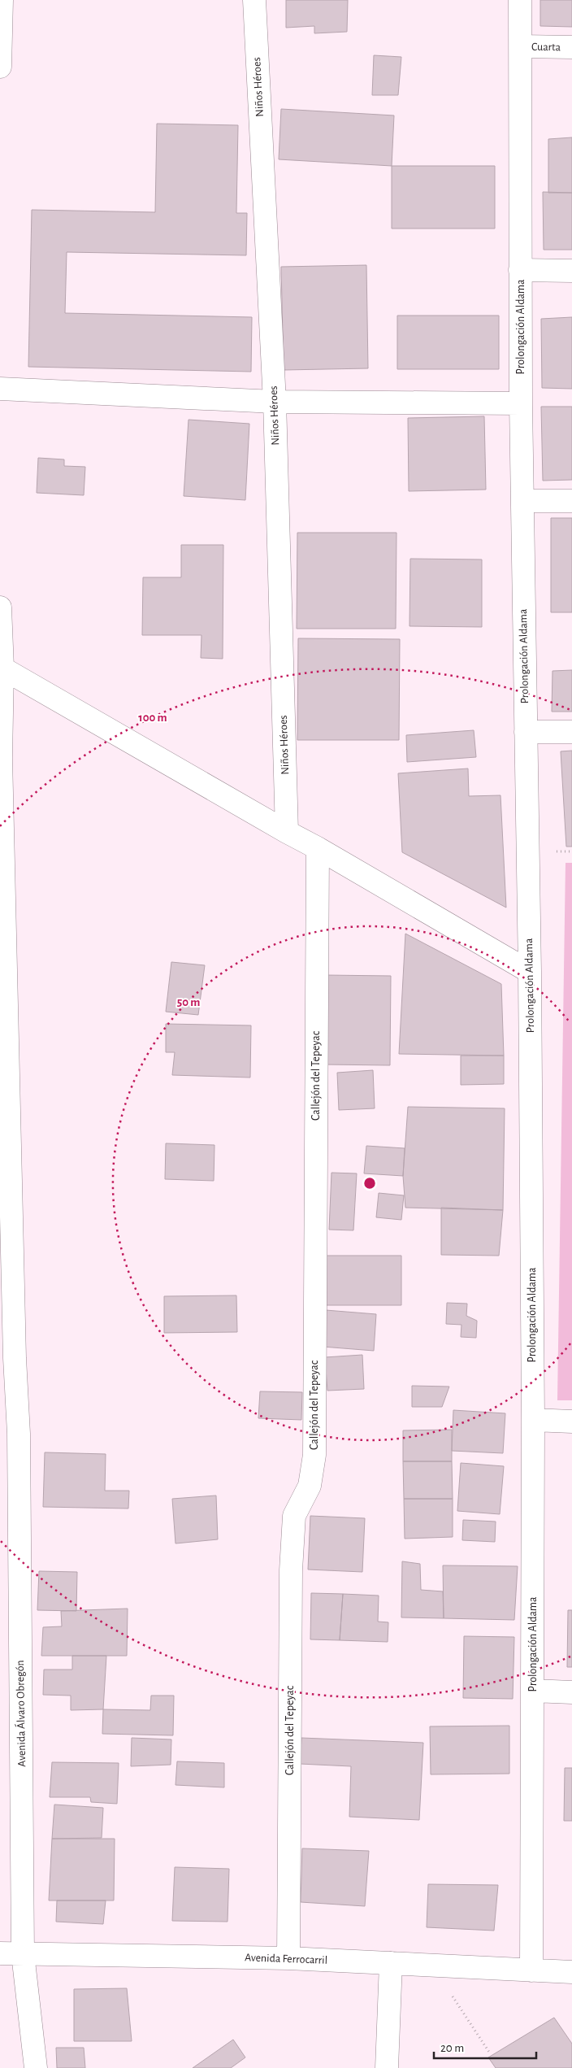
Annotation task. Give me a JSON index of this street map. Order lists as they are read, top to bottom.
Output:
{
  "streets": {
    "street": [
      "Cuarta",
      "Niños Héroes",
      "Prolongación Aldama",
      "Callejón del Tepeyac",
      "Avenida Álvaro Obregón",
      "Avenida Ferrocarril"
    ]
  },
  "crossings": [
    ["Cuarta", "Prolongación Aldama"],
    ["Prolongación Aldama", "Avenida Ferrocarril"],
    ["Callejón del Tepeyac", "Avenida Ferrocarril"],
    ["Avenida Álvaro Obregón", "Avenida Ferrocarril"]
  ],
  "scale_bar": "20 m",
  "rings": ["100 m", "50 m"]
}
